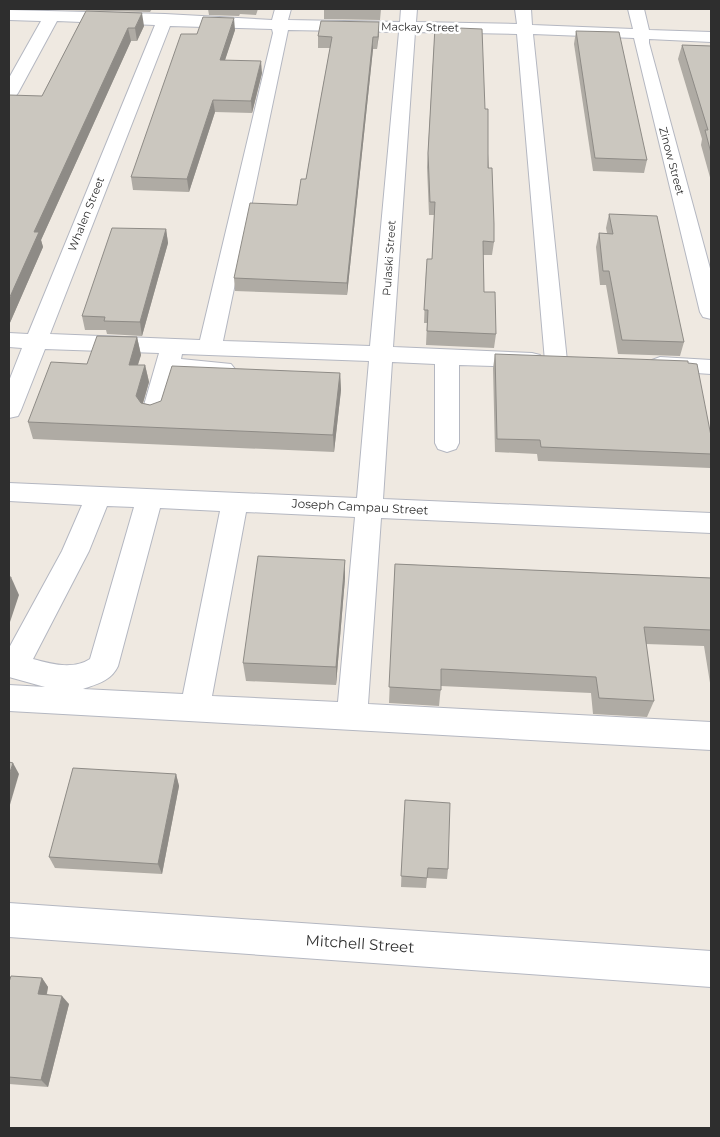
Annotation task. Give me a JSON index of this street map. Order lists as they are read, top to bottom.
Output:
{
  "streets": {
    "street": [
      "Mackay Street",
      "Zinow Street",
      "Whalen Street",
      "Pulaski Street",
      "Joseph Campau Street",
      "Mitchell Street"
    ]
  },
  "crossings": [
    ["Mackay Street", "Zinow Street"],
    ["Mackay Street", "Whalen Street"],
    ["Mackay Street", "Pulaski Street"],
    ["Pulaski Street", "Joseph Campau Street"]
  ]
}
